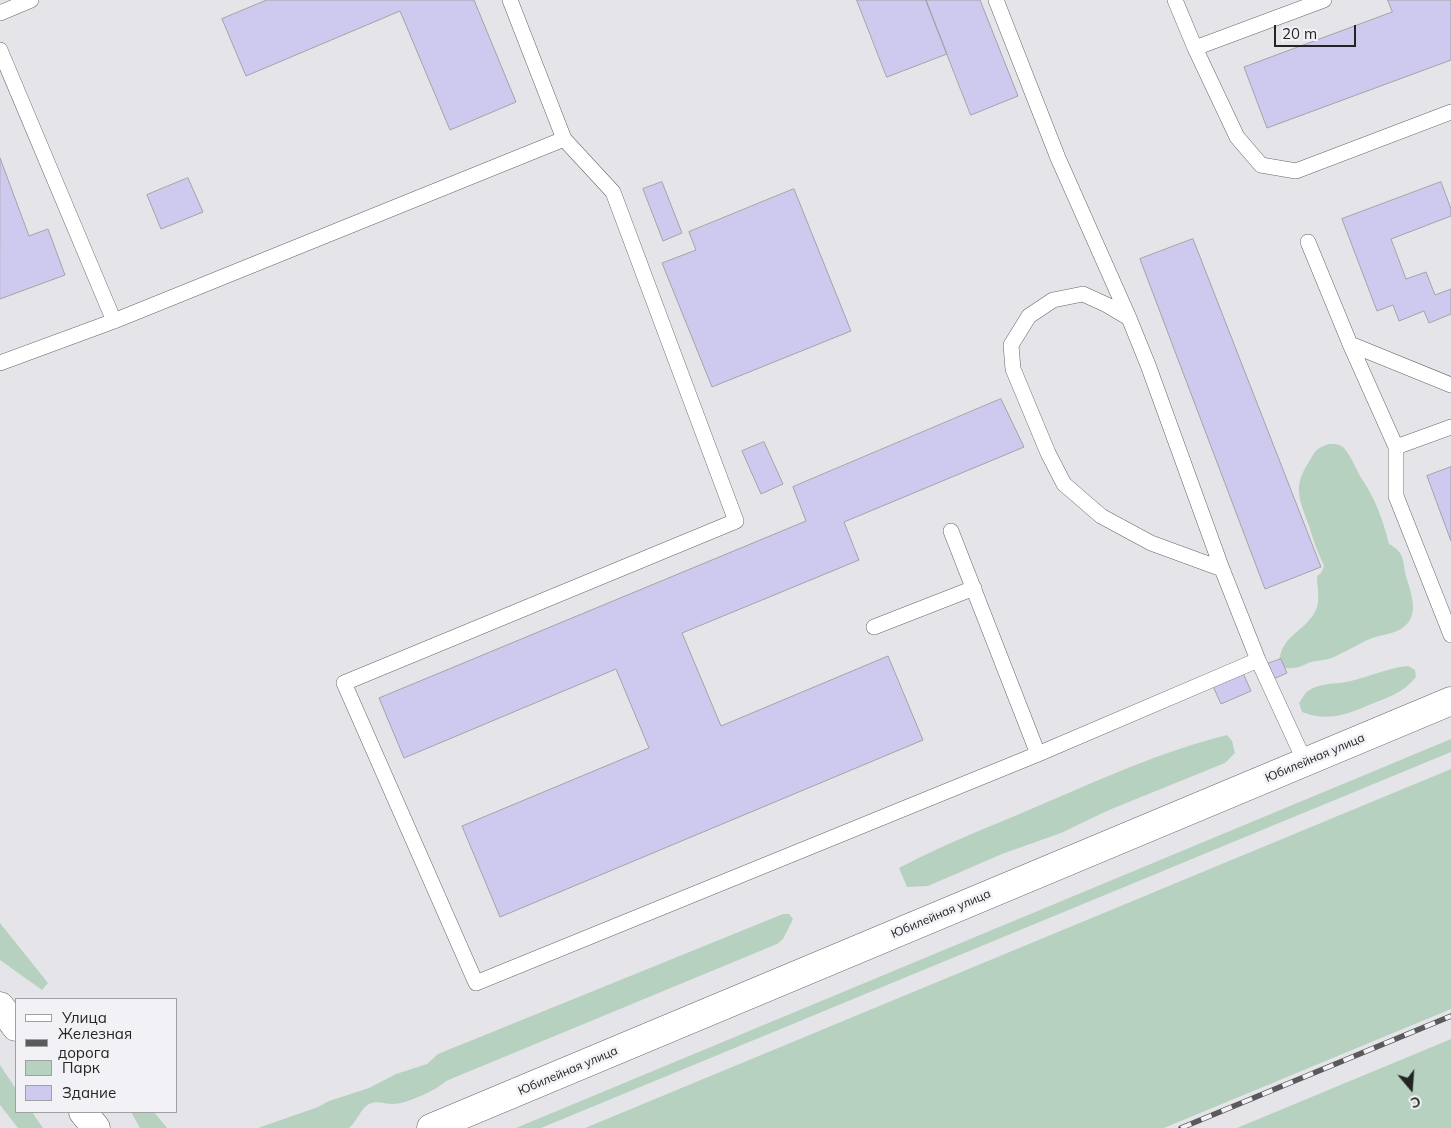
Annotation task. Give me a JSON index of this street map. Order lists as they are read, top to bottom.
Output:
{
  "streets": {
    "main road": ["Юбилейная улица"]
  },
  "legend": [
    "Улица",
    "Железная дорога",
    "Парк",
    "Здание"
  ],
  "scale_bar": "20 m",
  "north": "bottom"
}
